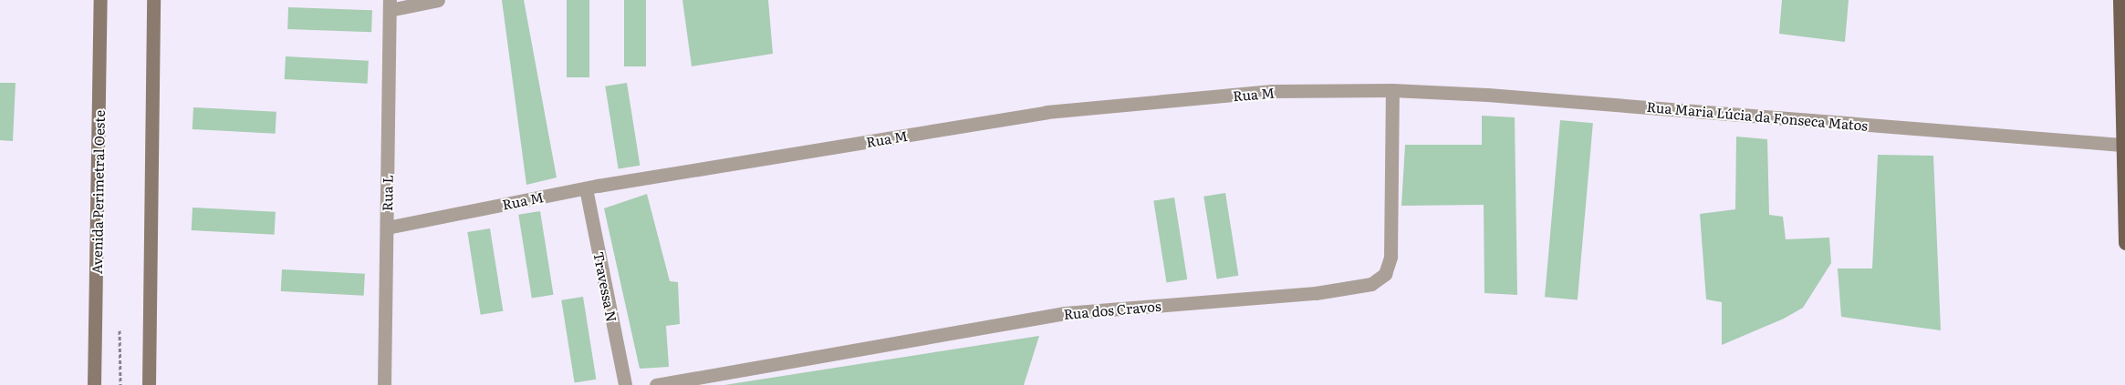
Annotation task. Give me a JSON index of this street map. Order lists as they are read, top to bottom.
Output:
{
  "streets": {
    "main road": ["Avenida Perimetral Oeste"],
    "street": [
      "Rua M",
      "Rua Maria Lúcia da Fonseca Matos",
      "Rua L",
      "Travessa N",
      "Rua dos Cravos"
    ]
  },
  "crossings": [
    ["Rua M", "Rua Maria Lúcia da Fonseca Matos"],
    ["Rua M", "Rua L"],
    ["Rua M", "Travessa N"],
    ["Rua M", "Rua dos Cravos"],
    ["Rua Maria Lúcia da Fonseca Matos", "Rua dos Cravos"]
  ]
}
